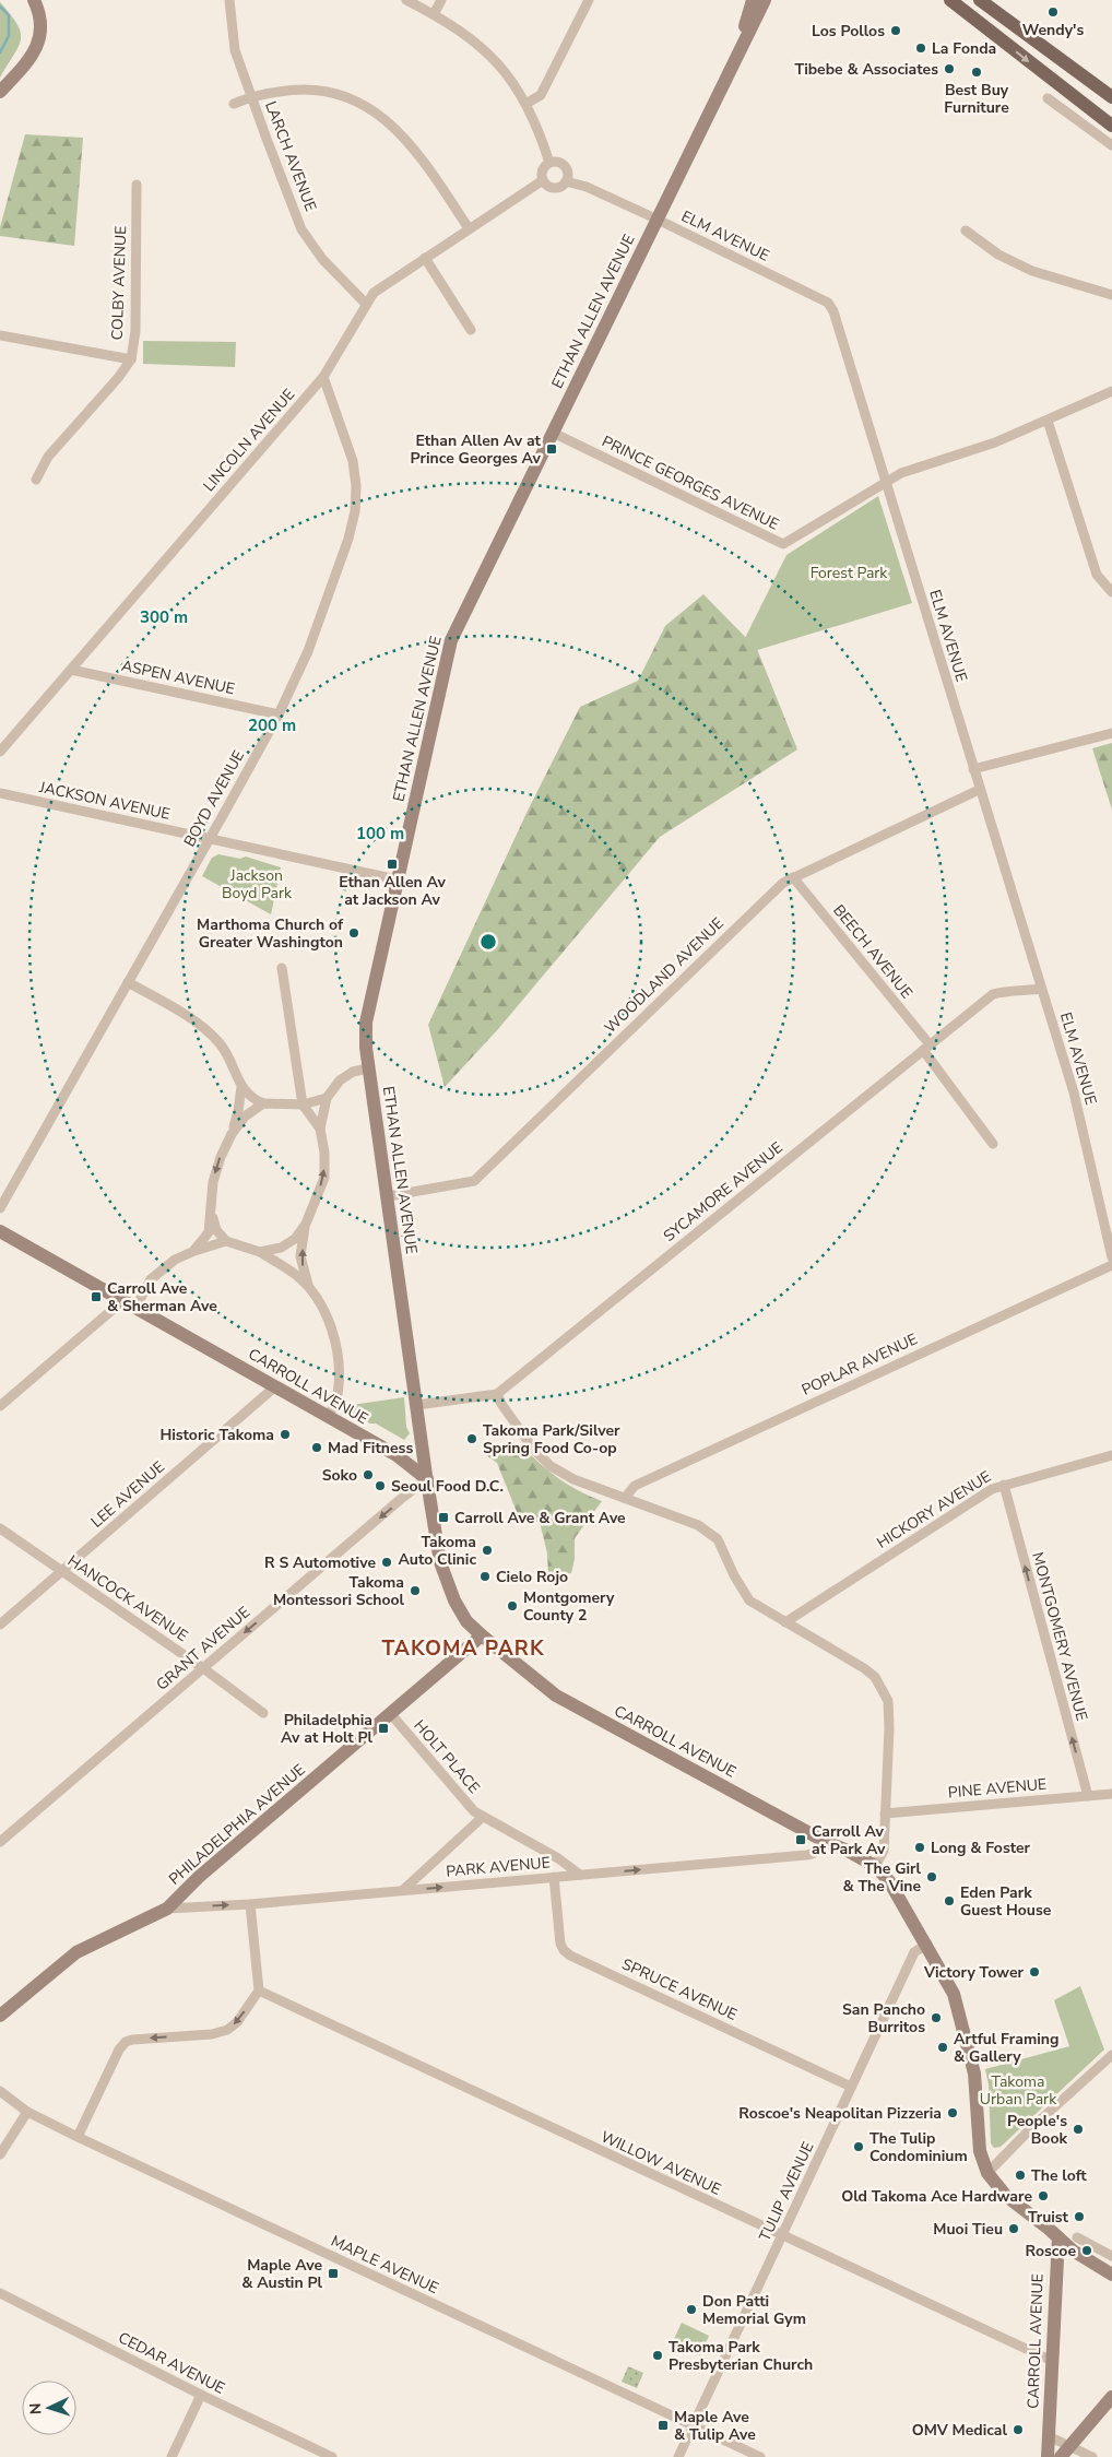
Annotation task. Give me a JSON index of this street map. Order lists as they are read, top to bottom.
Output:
{
  "streets": {
    "main road": ["ETHAN ALLEN AVENUE", "CARROLL AVENUE", "PHILADELPHIA AVENUE"],
    "street": [
      "LARCH AVENUE",
      "ELM AVENUE",
      "COLBY AVENUE",
      "LINCOLN AVENUE",
      "PRINCE GEORGES AVENUE",
      "ASPEN AVENUE",
      "BOYD AVENUE",
      "JACKSON AVENUE",
      "BEECH AVENUE",
      "WOODLAND AVENUE",
      "SYCAMORE AVENUE",
      "POPLAR AVENUE",
      "LEE AVENUE",
      "HICKORY AVENUE",
      "HANCOCK AVENUE",
      "MONTGOMERY AVENUE",
      "GRANT AVENUE",
      "HOLT PLACE",
      "PINE AVENUE",
      "PARK AVENUE",
      "SPRUCE AVENUE",
      "WILLOW AVENUE",
      "TULIP AVENUE",
      "MAPLE AVENUE",
      "CEDAR AVENUE"
    ]
  },
  "crossings": [
    ["LARCH AVENUE", "LINCOLN AVENUE"],
    ["ELM AVENUE", "ETHAN ALLEN AVENUE"],
    ["ELM AVENUE", "LINCOLN AVENUE"],
    ["ELM AVENUE", "PRINCE GEORGES AVENUE"],
    ["ELM AVENUE", "WOODLAND AVENUE"],
    ["ELM AVENUE", "SYCAMORE AVENUE"],
    ["ETHAN ALLEN AVENUE", "PRINCE GEORGES AVENUE"],
    ["ETHAN ALLEN AVENUE", "JACKSON AVENUE"],
    ["ETHAN ALLEN AVENUE", "WOODLAND AVENUE"],
    ["ETHAN ALLEN AVENUE", "CARROLL AVENUE"],
    ["ETHAN ALLEN AVENUE", "GRANT AVENUE"],
    ["LINCOLN AVENUE", "ASPEN AVENUE"],
    ["LINCOLN AVENUE", "BOYD AVENUE"],
    ["ASPEN AVENUE", "BOYD AVENUE"],
    ["BOYD AVENUE", "JACKSON AVENUE"],
    ["BEECH AVENUE", "WOODLAND AVENUE"],
    ["BEECH AVENUE", "SYCAMORE AVENUE"],
    ["CARROLL AVENUE", "LEE AVENUE"],
    ["CARROLL AVENUE", "GRANT AVENUE"],
    ["CARROLL AVENUE", "PHILADELPHIA AVENUE"],
    ["CARROLL AVENUE", "PARK AVENUE"],
    ["CARROLL AVENUE", "WILLOW AVENUE"],
    ["CARROLL AVENUE", "TULIP AVENUE"],
    ["LEE AVENUE", "HANCOCK AVENUE"],
    ["HICKORY AVENUE", "MONTGOMERY AVENUE"],
    ["HANCOCK AVENUE", "GRANT AVENUE"],
    ["MONTGOMERY AVENUE", "PINE AVENUE"],
    ["HOLT PLACE", "PHILADELPHIA AVENUE"],
    ["HOLT PLACE", "PARK AVENUE"],
    ["PHILADELPHIA AVENUE", "PARK AVENUE"],
    ["PARK AVENUE", "SPRUCE AVENUE"],
    ["SPRUCE AVENUE", "TULIP AVENUE"],
    ["WILLOW AVENUE", "TULIP AVENUE"],
    ["TULIP AVENUE", "MAPLE AVENUE"]
  ],
  "one_way": ["MONTGOMERY AVENUE", "GRANT AVENUE", "PARK AVENUE"],
  "districts": ["TAKOMA PARK"],
  "parks": ["Forest Park", "Jackson Boyd Park", "Takoma Urban Park"],
  "places": {
    "other": [
      "Wendy's",
      "Los Pollos",
      "La Fonda",
      "Tibebe & Associates",
      "Best Buy Furniture",
      "Marthoma Church of Greater Washington",
      "Historic Takoma",
      "Takoma Park/Silver Spring Food Co-op",
      "Mad Fitness",
      "Soko",
      "Seoul Food D.C.",
      "Takoma Auto Clinic",
      "R S Automotive",
      "Cielo Rojo",
      "Takoma Montessori School",
      "Montgomery County 2",
      "Long & Foster",
      "The Girl & The Vine",
      "Eden Park Guest House",
      "Victory Tower",
      "San Pancho Burritos",
      "Artful Framing & Gallery",
      "Roscoe's Neapolitan Pizzeria",
      "People's Book",
      "The Tulip Condominium",
      "The loft",
      "Old Takoma Ace Hardware",
      "Truist",
      "Muoi Tieu",
      "Roscoe",
      "Don Patti Memorial Gym",
      "Takoma Park Presbyterian Church",
      "OMV Medical"
    ],
    "transit": [
      "Ethan Allen Av at Prince Georges Av",
      "Ethan Allen Av at Jackson Av",
      "Carroll Ave & Sherman Ave",
      "Carroll Ave & Grant Ave",
      "Philadelphia Av at Holt Pl",
      "Carroll Av at Park Av",
      "Maple Ave & Austin Pl",
      "Maple Ave & Tulip Ave"
    ]
  },
  "north": "left",
  "rings": ["300 m", "200 m", "100 m"]
}
